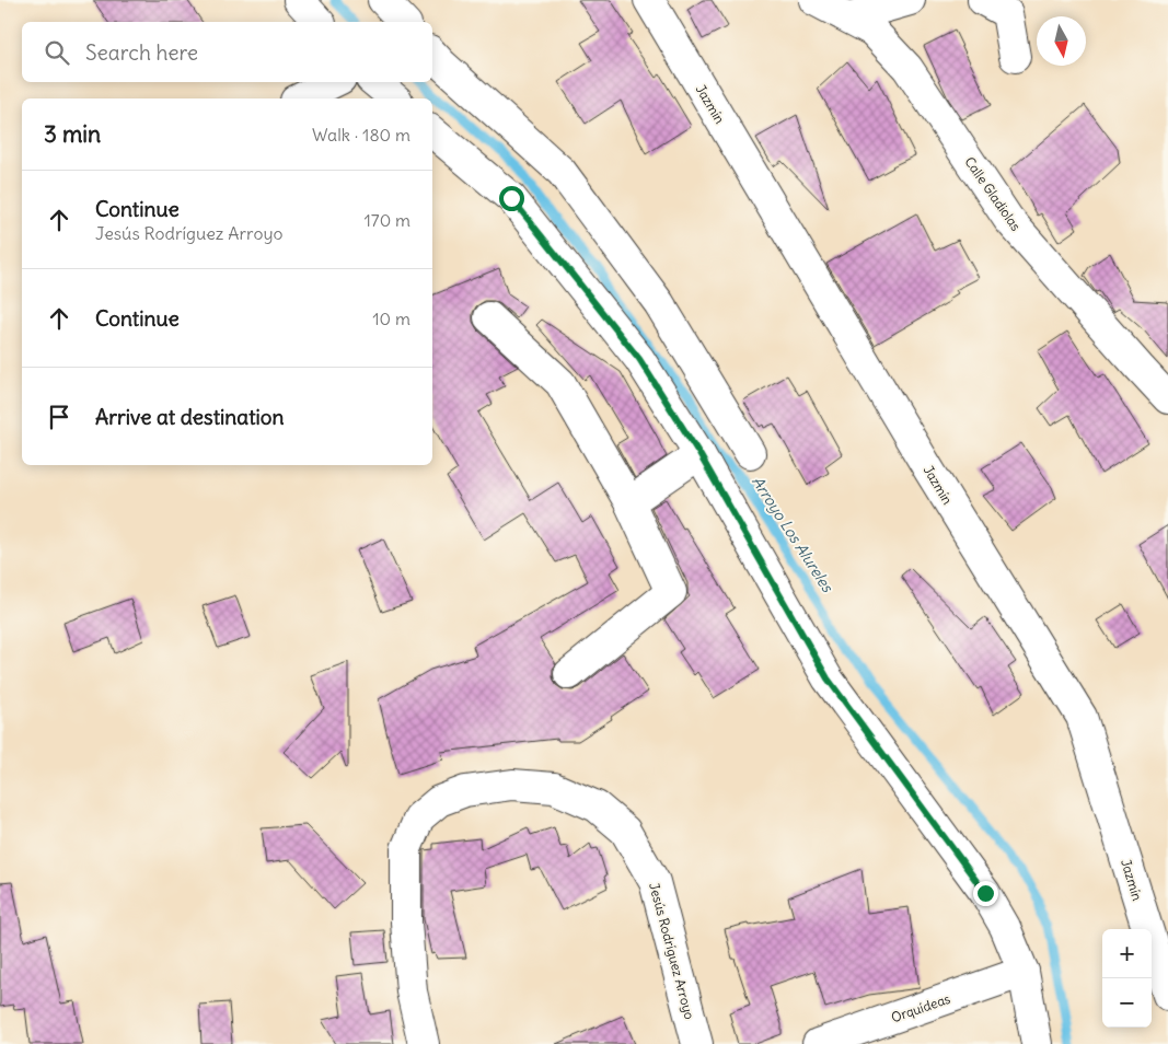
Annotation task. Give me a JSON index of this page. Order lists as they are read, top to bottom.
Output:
{
  "streets": {
    "street": [
      "Jazmín",
      "Calle Gladiolas",
      "Jesús Rodríguez Arroyo",
      "Orquídeas"
    ]
  },
  "water": ["Arroyo Los Alureles"],
  "north": "bottom",
  "page": {
    "search": "Search here",
    "heading": ["3 min", "Walk · 180 m"],
    "list": [
      ["Continue", "Jesús Rodríguez Arroyo", "170 m"],
      ["Continue", "10 m"],
      "Arrive at destination"
    ],
    "map_buttons": ["+", "−"]
  }
}
